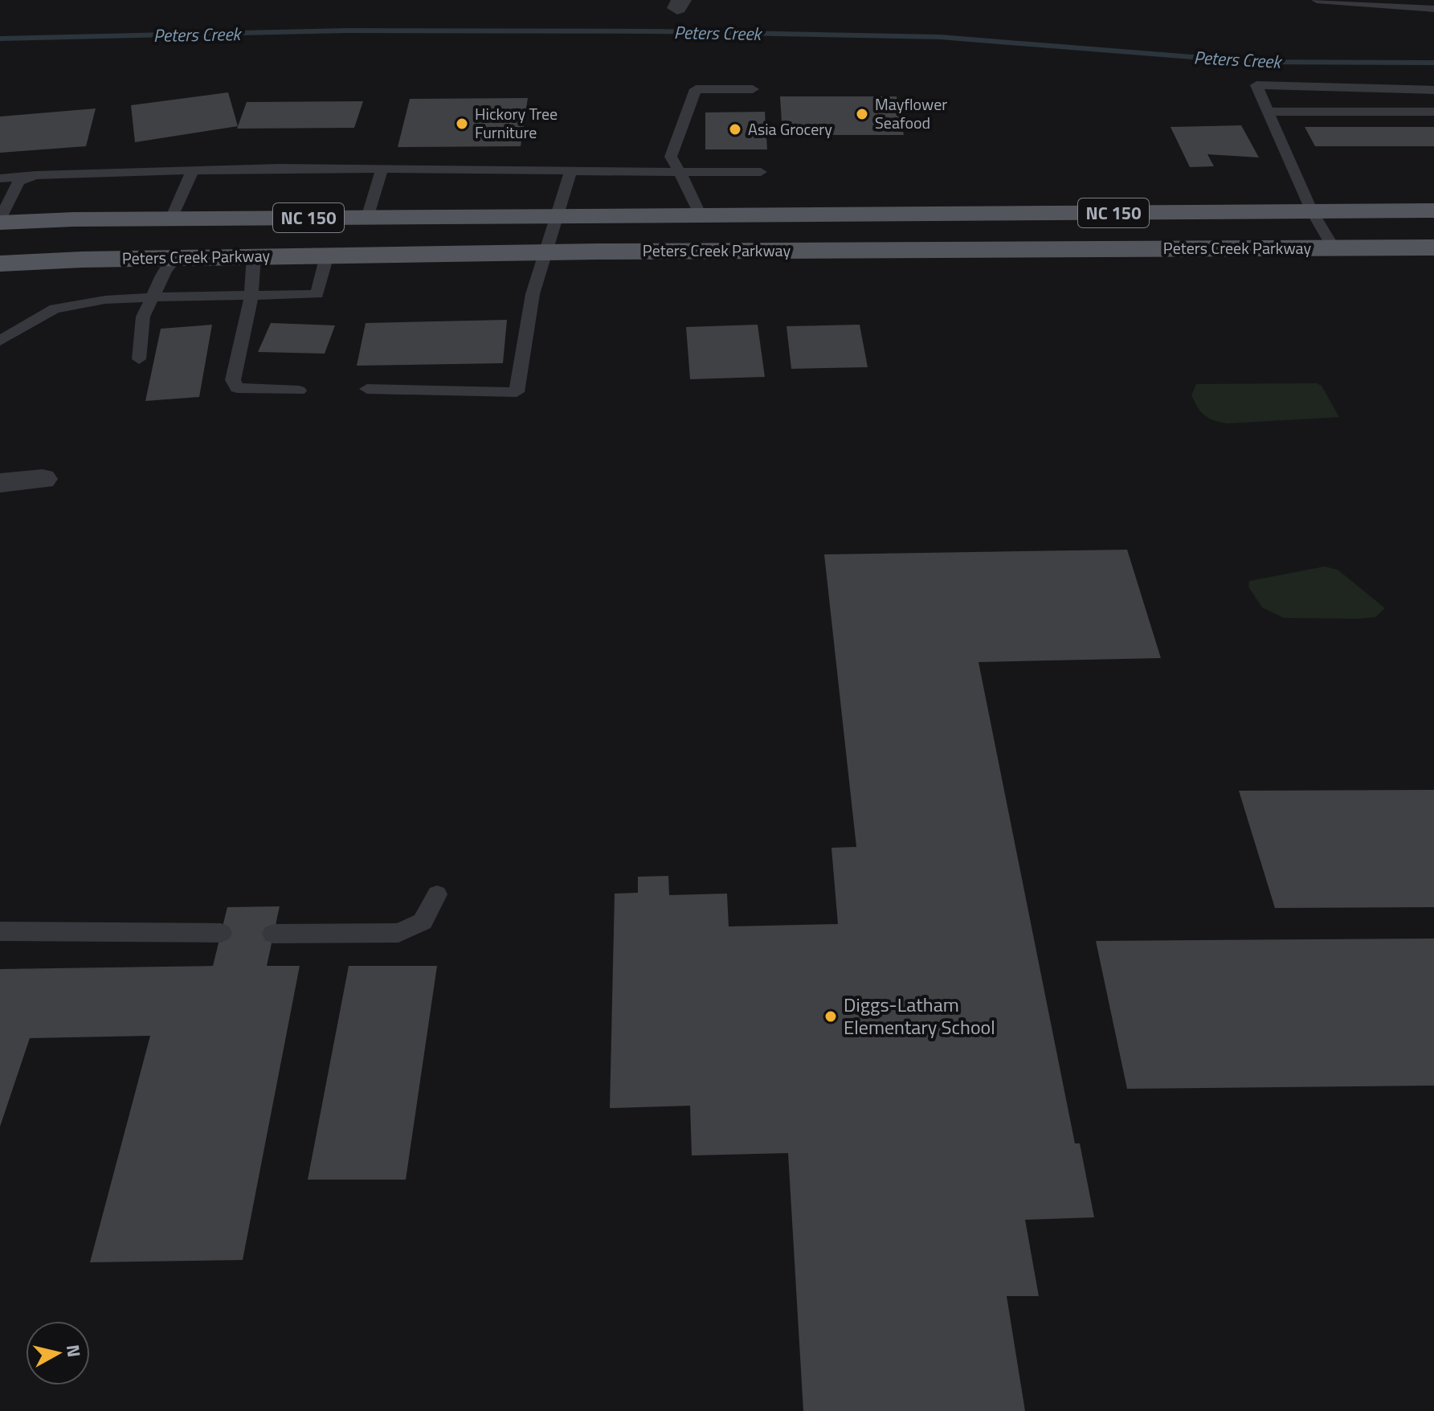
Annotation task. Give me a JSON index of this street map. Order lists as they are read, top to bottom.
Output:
{
  "streets": {
    "main road": ["NC 150", "Peters Creek Parkway"]
  },
  "water": ["Peters Creek"],
  "places": [
    "Mayflower Seafood",
    "Hickory Tree Furniture",
    "Asia Grocery",
    "Diggs-Latham Elementary School"
  ],
  "north": "right"
}
